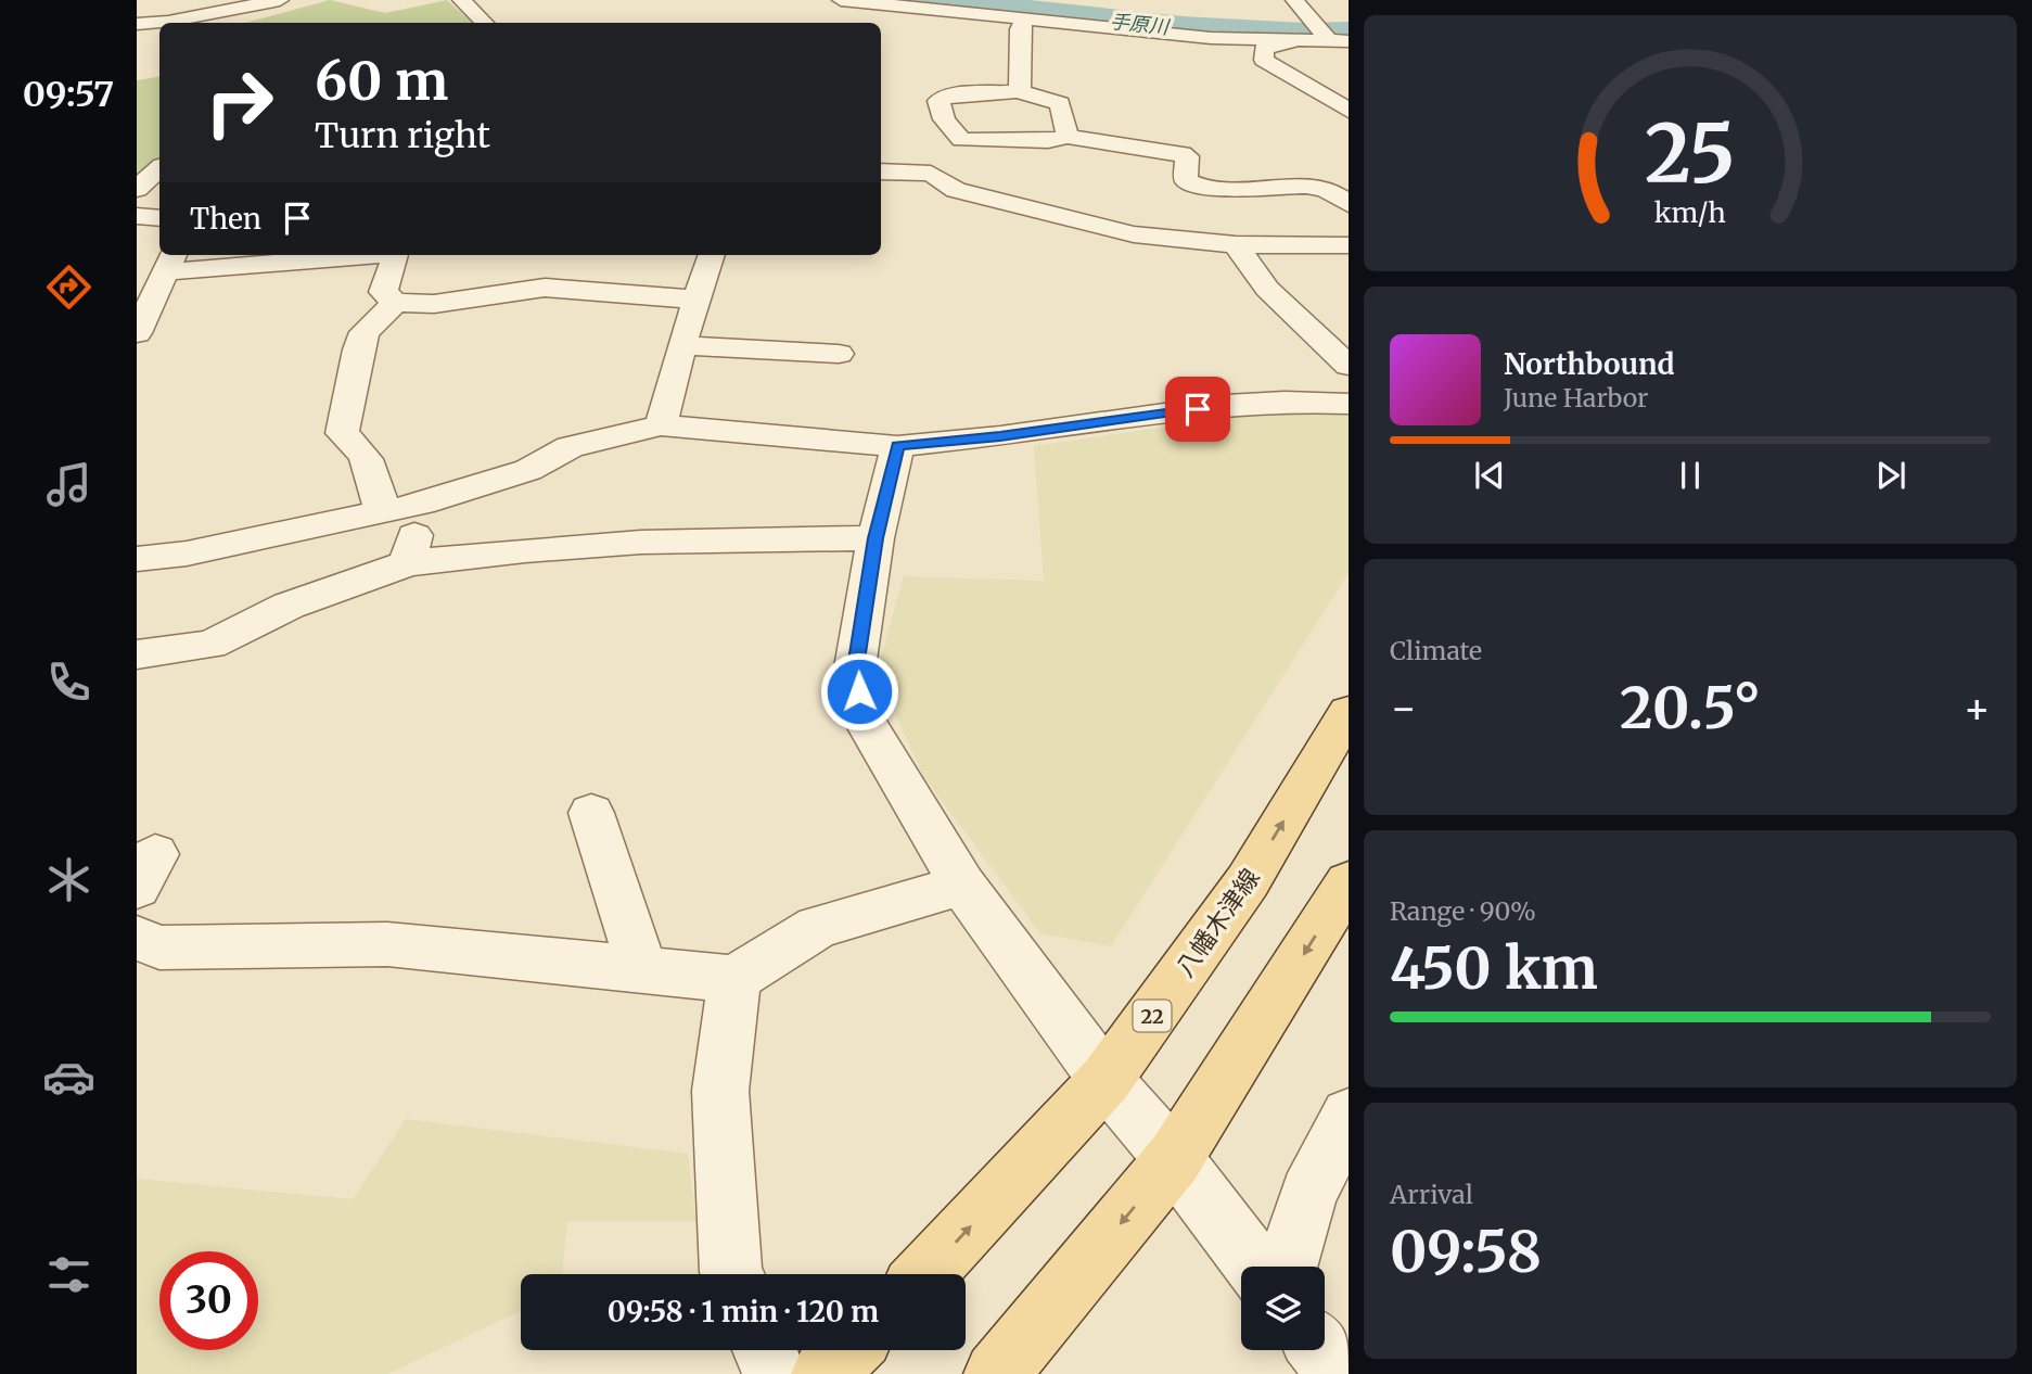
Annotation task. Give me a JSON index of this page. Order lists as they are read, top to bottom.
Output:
{
  "streets": {
    "main road": ["八幡木津線", "22"]
  },
  "water": ["手原川"],
  "page": {
    "tabs": "09:57",
    "turn": ["60 m", "Turn right"],
    "then": "Then",
    "song": ["Northbound", "June Harbor"],
    "tile": [
      "Climate",
      ["Range · 90%", "450 km"],
      ["Arrival", "09:58"]
    ],
    "heat": ["−", "20.5°", "+"],
    "limit": "30",
    "trip": "09:58 · 1 min · 120 m",
    "gauge": ["25", "km/h"]
  }
}
